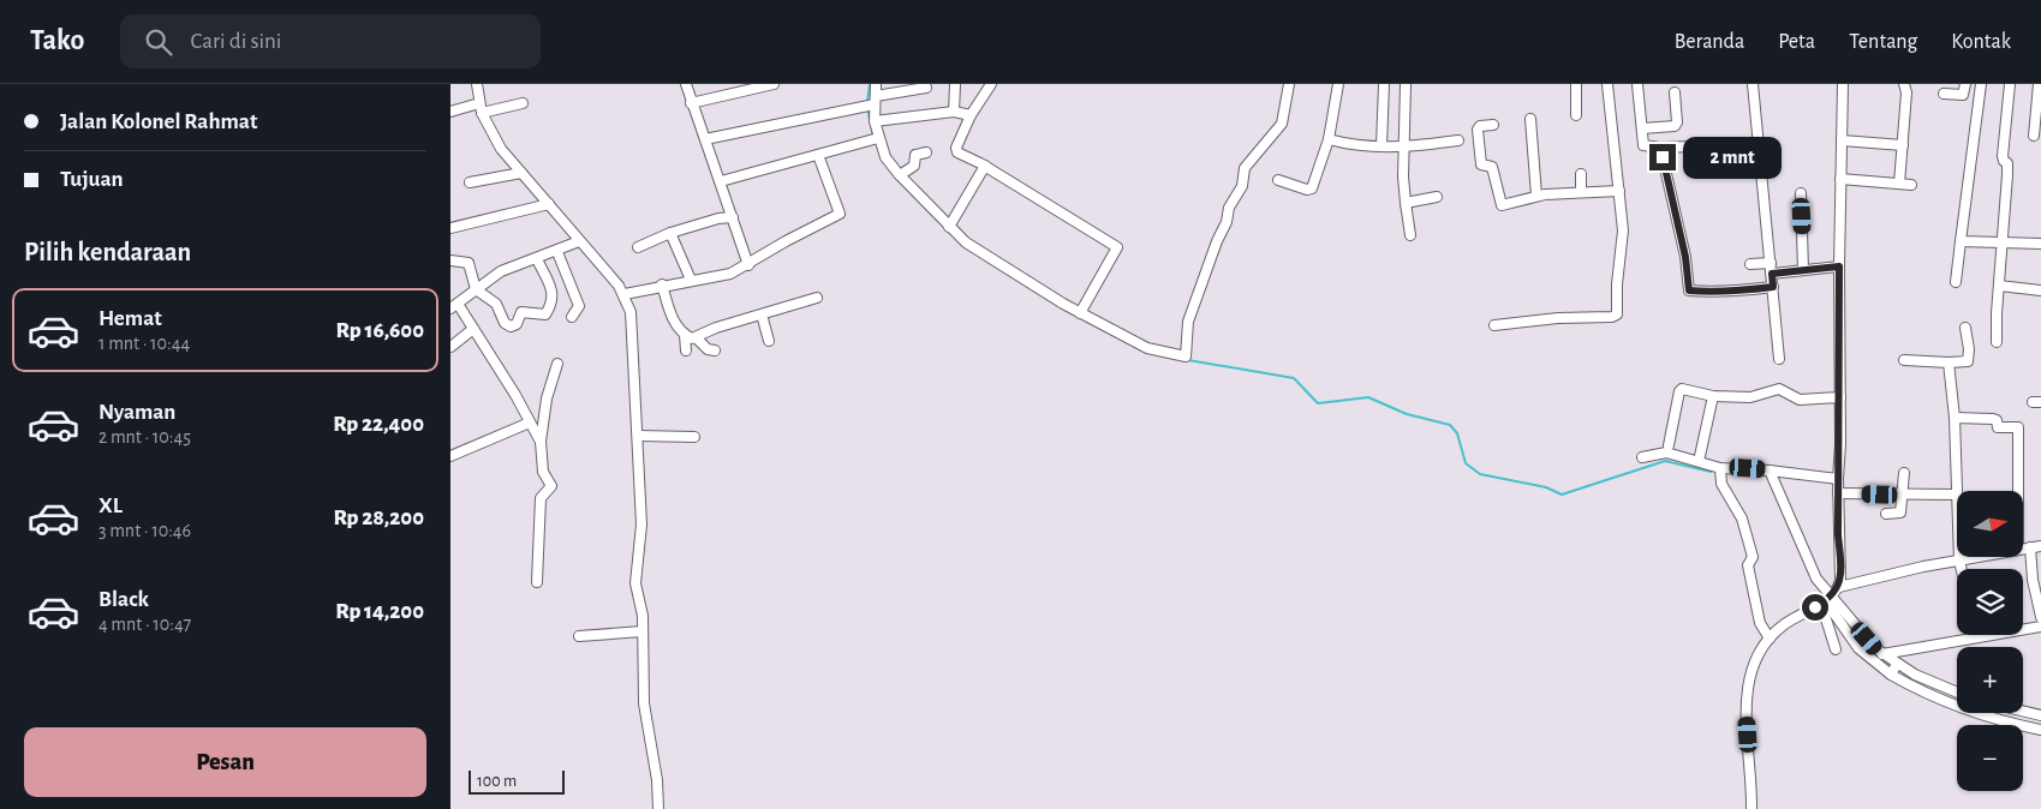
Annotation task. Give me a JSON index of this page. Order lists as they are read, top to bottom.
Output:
{
  "scale_bar": "100 m",
  "north": "right",
  "page": {
    "header": "Tako",
    "search": "Cari di sini",
    "nav": [
      "Beranda",
      "Peta",
      "Tentang",
      "Kontak"
    ],
    "banner": ["Jalan Kolonel Rahmat", "Tujuan"],
    "bubble": "2 mnt",
    "heading": "Pilih kendaraan",
    "list": [
      {
        "name": "Hemat",
        "note": "1 mnt · 10:44",
        "value": "Rp 16,600"
      },
      {
        "name": "Nyaman",
        "note": "2 mnt · 10:45",
        "value": "Rp 22,400"
      },
      {
        "name": "XL",
        "note": "3 mnt · 10:46",
        "value": "Rp 28,200"
      },
      {
        "name": "Black",
        "note": "4 mnt · 10:47",
        "value": "Rp 14,200"
      }
    ],
    "map_buttons": ["+", "−"],
    "buttons": "Pesan",
    "scale": "100 m"
  }
}
